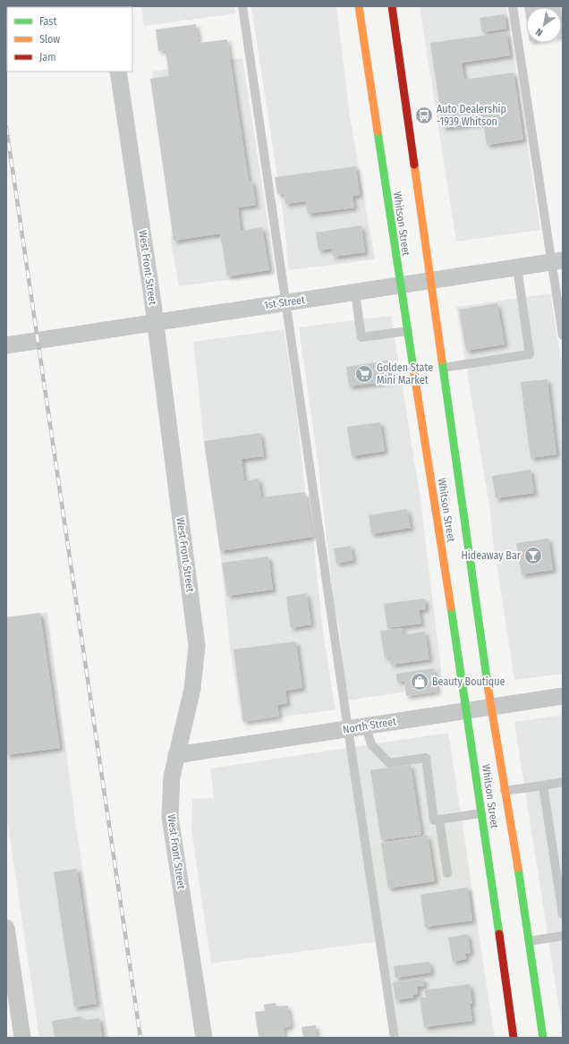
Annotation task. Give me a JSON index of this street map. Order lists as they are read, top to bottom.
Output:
{
  "streets": {
    "main road": ["Whitson Street"],
    "street": ["West Front Street", "1st Street", "North Street"]
  },
  "crossings": [
    ["Whitson Street", "1st Street"],
    ["Whitson Street", "North Street"],
    ["West Front Street", "1st Street"],
    ["West Front Street", "North Street"]
  ],
  "places": {
    "bus stop": ["Auto Dealership -1939 Whitson"],
    "supermarket": ["Golden State Mini Market"],
    "bar": ["Hideaway Bar"],
    "shop": ["Beauty Boutique"]
  },
  "legend": ["Fast", "Slow", "Jam"],
  "north": "bottom left"
}
